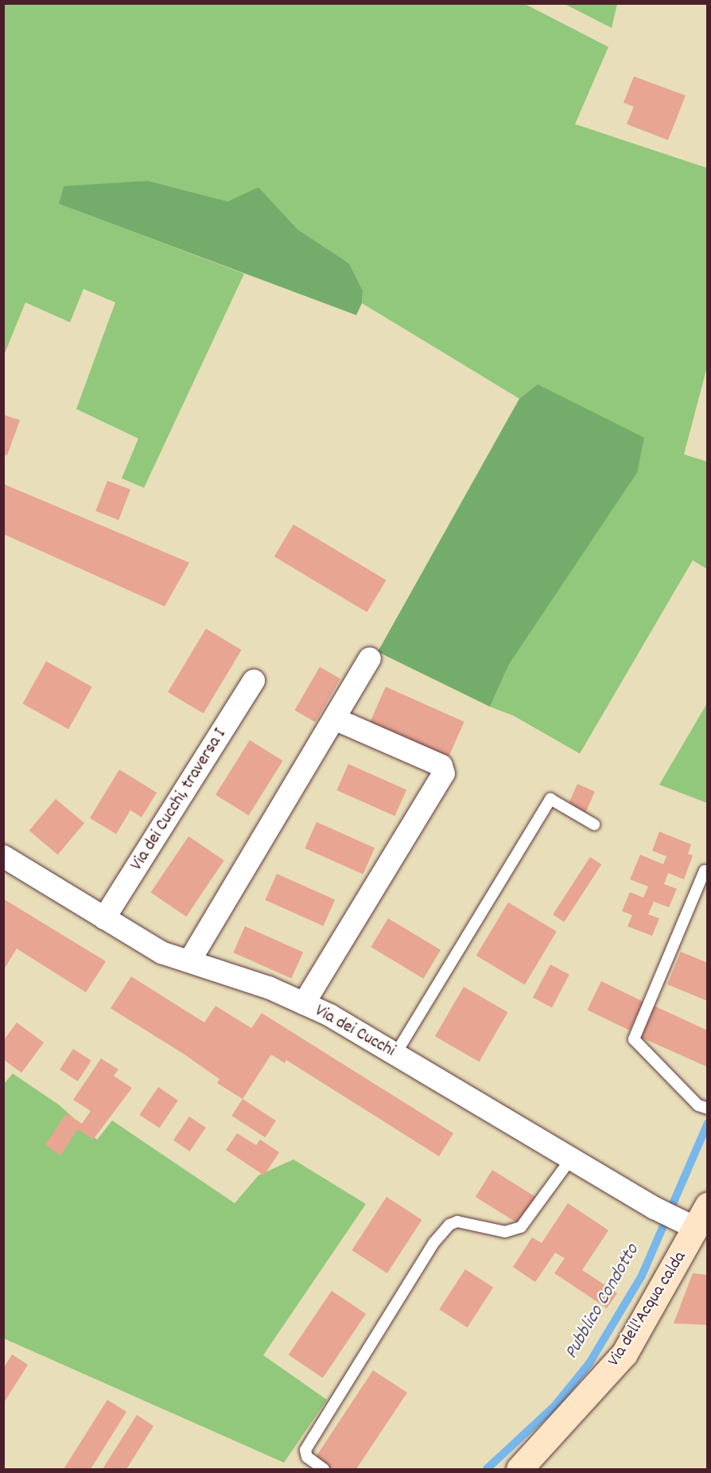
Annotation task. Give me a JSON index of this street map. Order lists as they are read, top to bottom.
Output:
{
  "streets": {
    "street": ["Via dei Cucchi, traversa I", "Via dei Cucchi", "Via dell'Acqua calda"]
  },
  "crossings": [
    ["Via dei Cucchi, traversa I", "Via dei Cucchi"],
    ["Via dei Cucchi", "Via dell'Acqua calda"]
  ],
  "water": ["Pubblico Condotto"]
}
